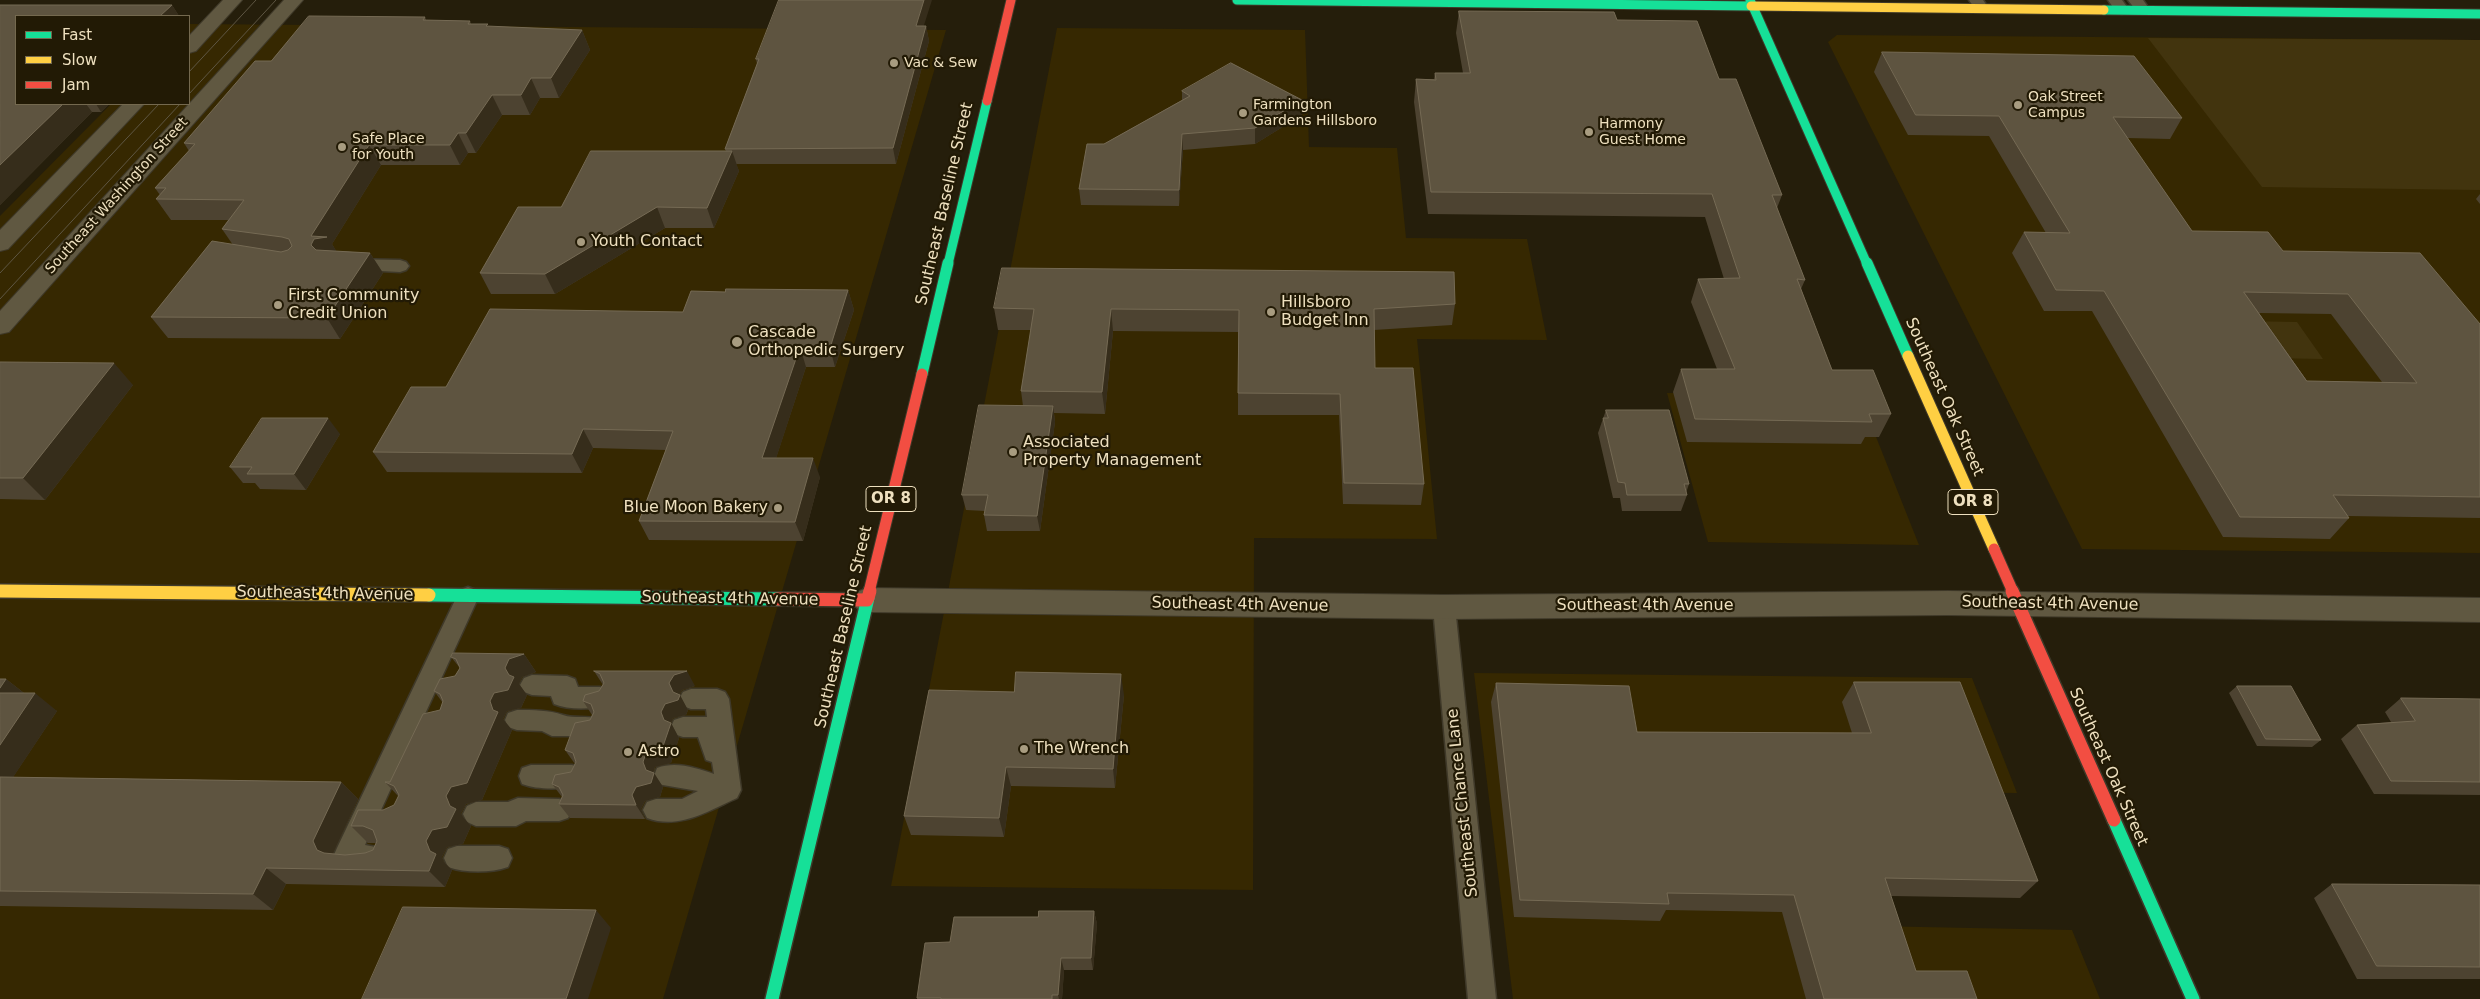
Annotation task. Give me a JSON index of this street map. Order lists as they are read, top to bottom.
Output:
{
  "streets": {
    "main road": [
      "Southeast Baseline Street",
      "Southeast Oak Street",
      "OR 8",
      "Southeast 4th Avenue"
    ],
    "street": ["Southeast Washington Street"],
    "lane": ["Southeast Chance Lane"]
  },
  "crossings": [
    ["Southeast Baseline Street", "Southeast 4th Avenue"],
    ["Southeast Oak Street", "Southeast 4th Avenue"],
    ["Southeast 4th Avenue", "Southeast Chance Lane"]
  ],
  "places": [
    "Vac & Sew",
    "Oak Street Campus",
    "Farmington Gardens Hillsboro",
    "Harmony Guest Home",
    "Safe Place for Youth",
    "Youth Contact",
    "First Community Credit Union",
    "Hillsboro Budget Inn",
    "Cascade Orthopedic Surgery",
    "Associated Property Management",
    "Blue Moon Bakery",
    "The Wrench",
    "Astro"
  ],
  "legend": ["Fast", "Slow", "Jam"]
}
